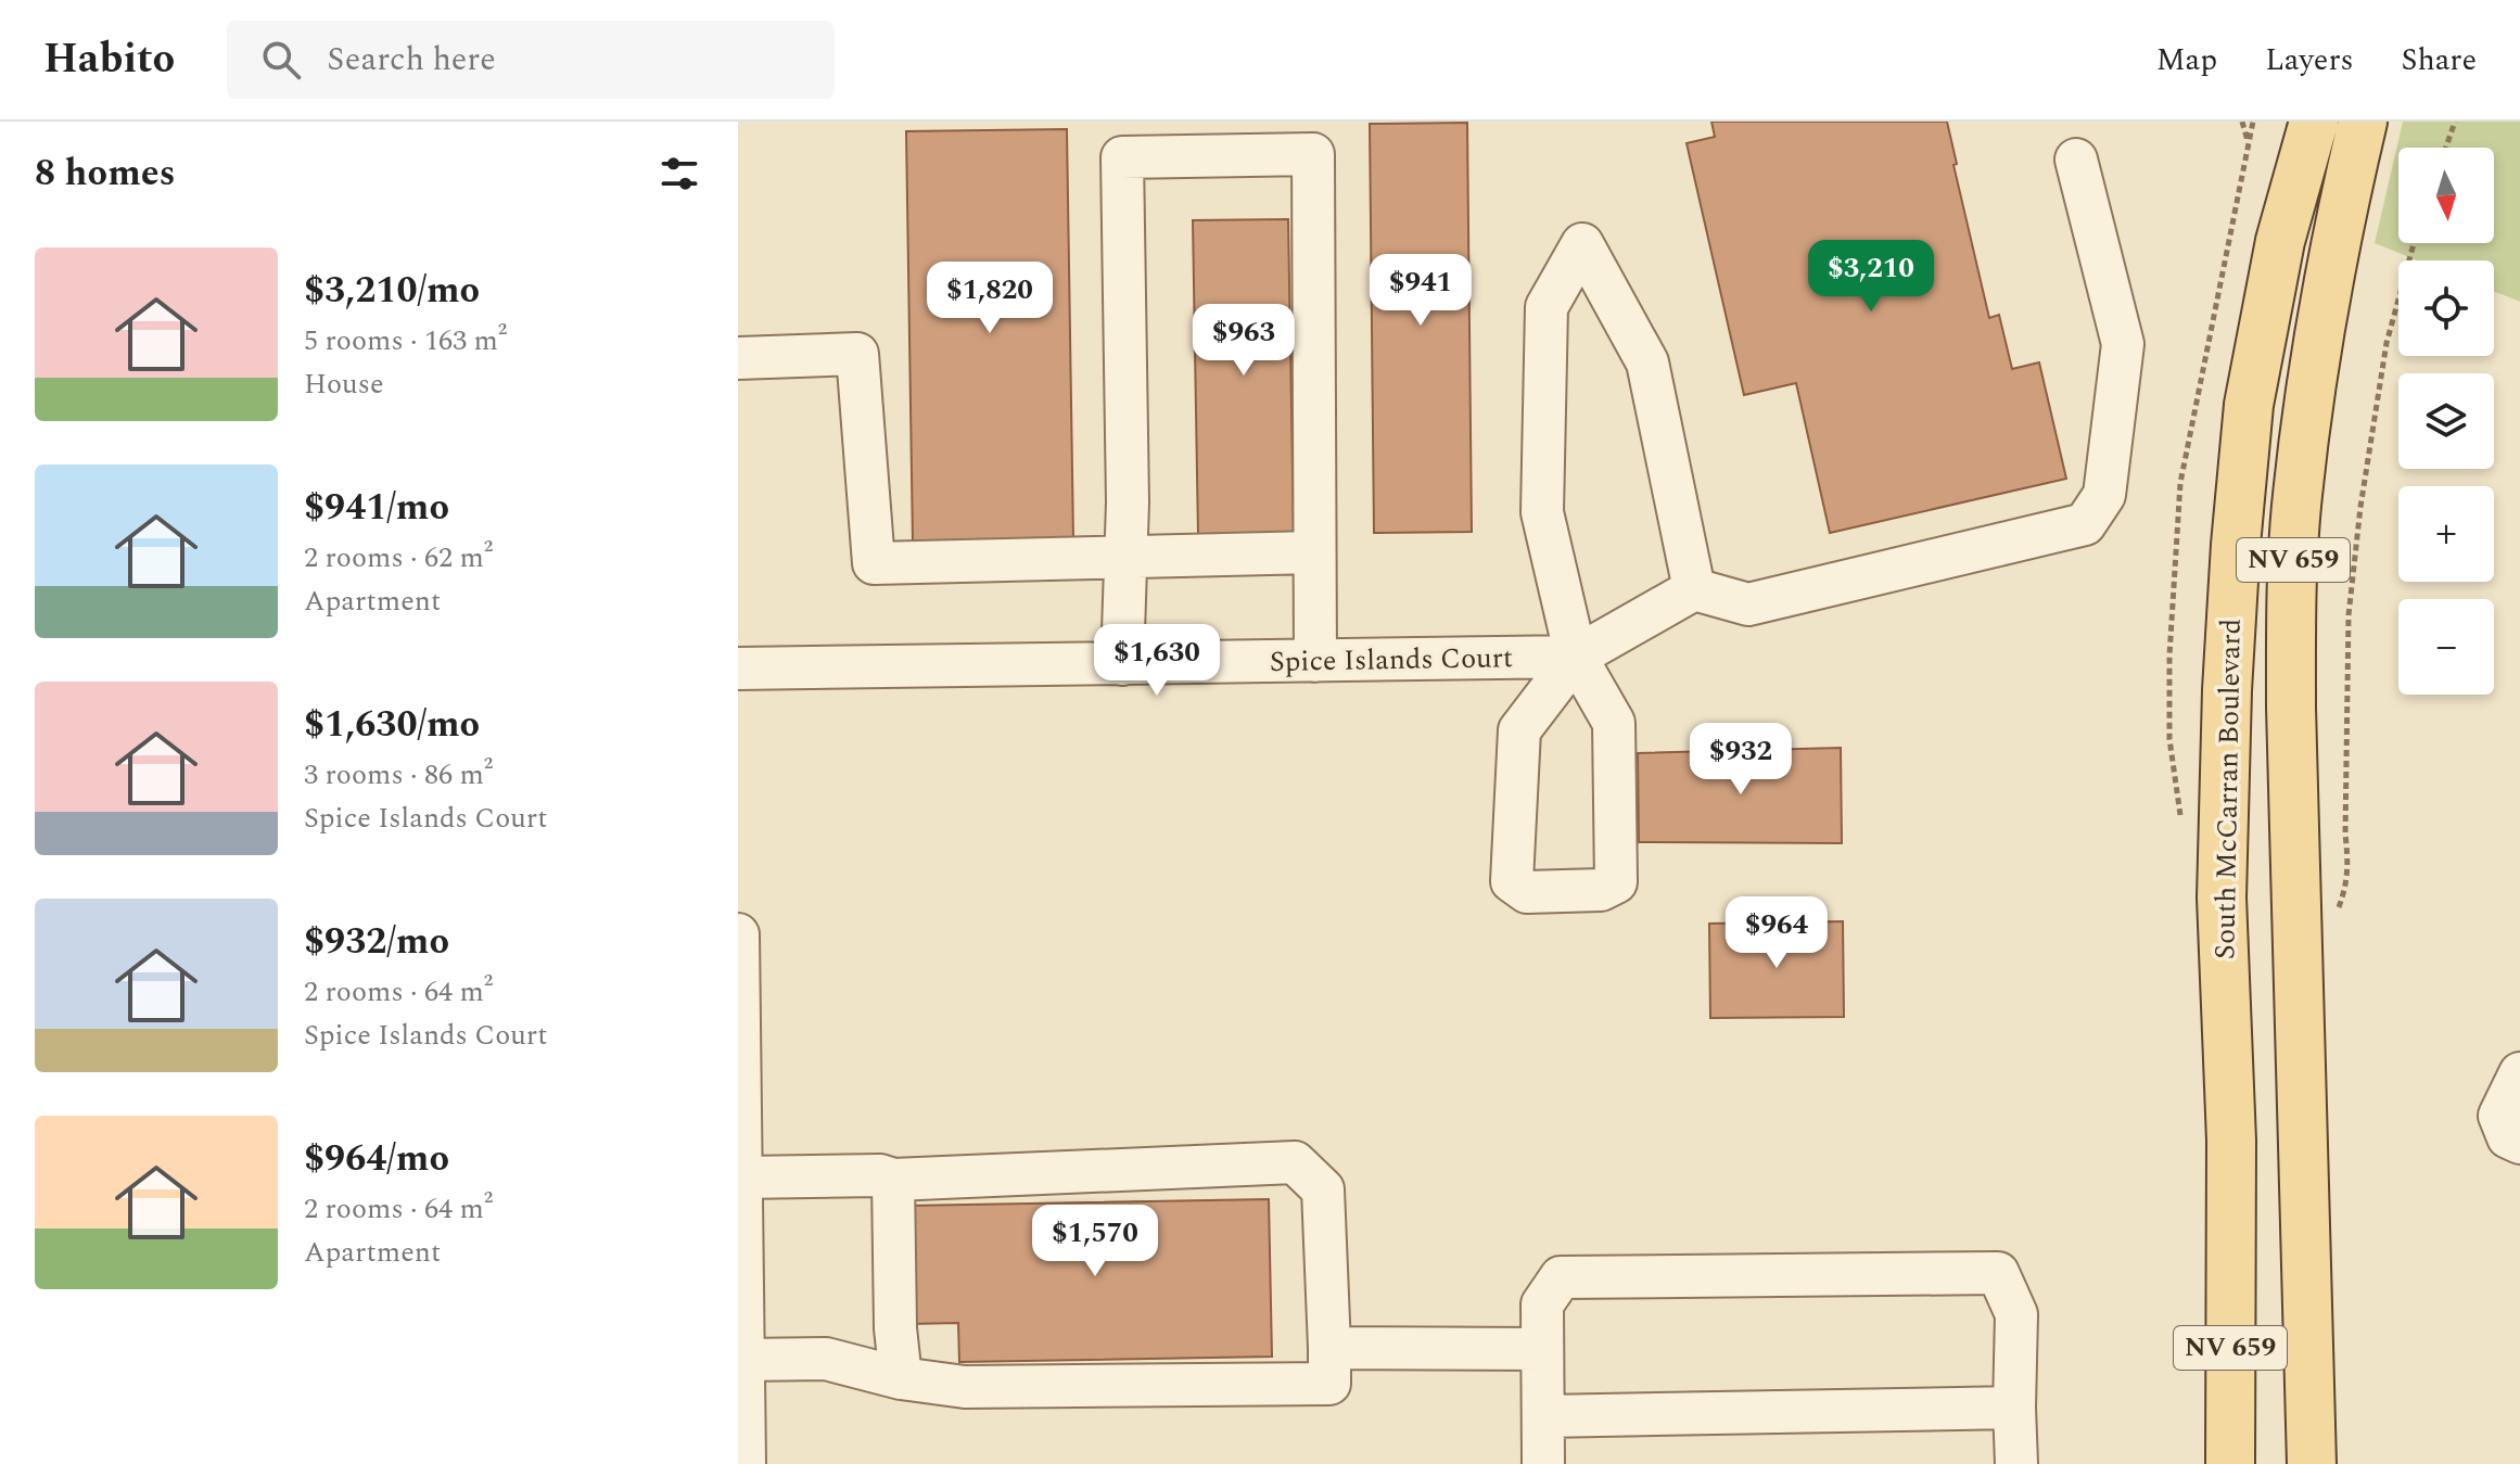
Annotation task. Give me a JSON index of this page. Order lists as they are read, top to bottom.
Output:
{
  "streets": {
    "main road": ["NV 659", "South McCarran Boulevard"],
    "street": ["Spice Islands Court"]
  },
  "north": "bottom",
  "page": {
    "header": "Habito",
    "search": "Search here",
    "nav": ["Map", "Layers", "Share"],
    "heading": "8 homes",
    "map_buttons": ["+", "−"],
    "list": [
      {
        "name": "$3,210/mo",
        "note": "5 rooms · 163 m² · House"
      },
      {
        "name": "$941/mo",
        "note": "2 rooms · 62 m² · Apartment"
      },
      {
        "name": "$1,630/mo",
        "note": "3 rooms · 86 m² · Spice Islands Court"
      },
      {
        "name": "$932/mo",
        "note": "2 rooms · 64 m² · Spice Islands Court"
      },
      {
        "name": "$964/mo",
        "note": "2 rooms · 64 m² · Apartment"
      }
    ],
    "price": [
      "$3,210",
      "$941",
      "$1,820",
      "$963",
      "$1,630",
      "$932",
      "$964",
      "$1,570"
    ]
  }
}
